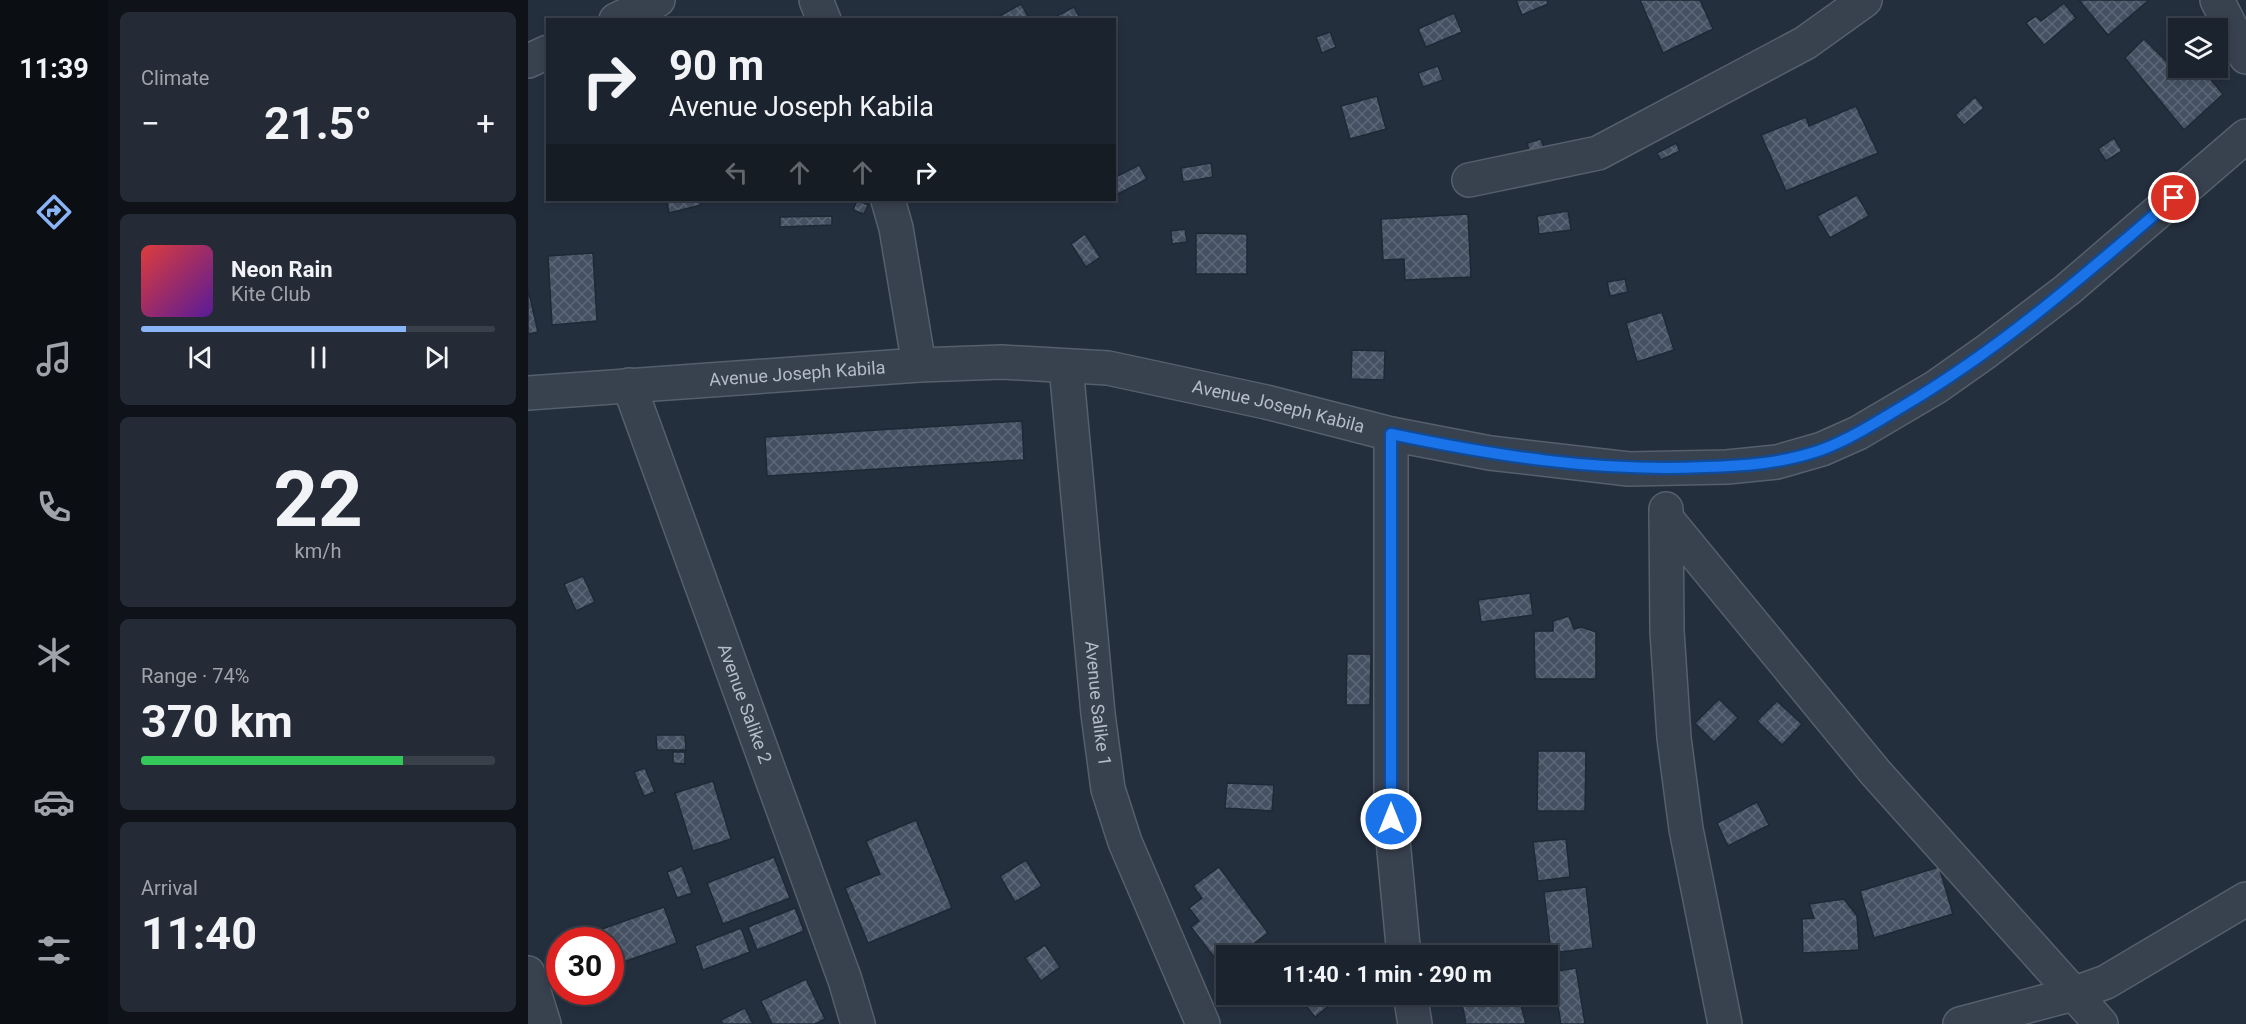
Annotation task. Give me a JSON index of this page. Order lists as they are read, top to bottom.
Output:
{
  "streets": {
    "street": ["Avenue Joseph Kabila", "Avenue Salike 2", "Avenue Salike 1"]
  },
  "crossings": [
    ["Avenue Joseph Kabila", "Avenue Salike 2"],
    ["Avenue Joseph Kabila", "Avenue Salike 1"]
  ],
  "page": {
    "tabs": "11:39",
    "tile": [
      "Climate",
      ["22", "km/h"],
      ["Range · 74%", "370 km"],
      ["Arrival", "11:40"]
    ],
    "turn": ["90 m", "Avenue Joseph Kabila"],
    "heat": ["−", "21.5°", "+"],
    "song": ["Neon Rain", "Kite Club"],
    "limit": "30",
    "trip": "11:40 · 1 min · 290 m"
  }
}
